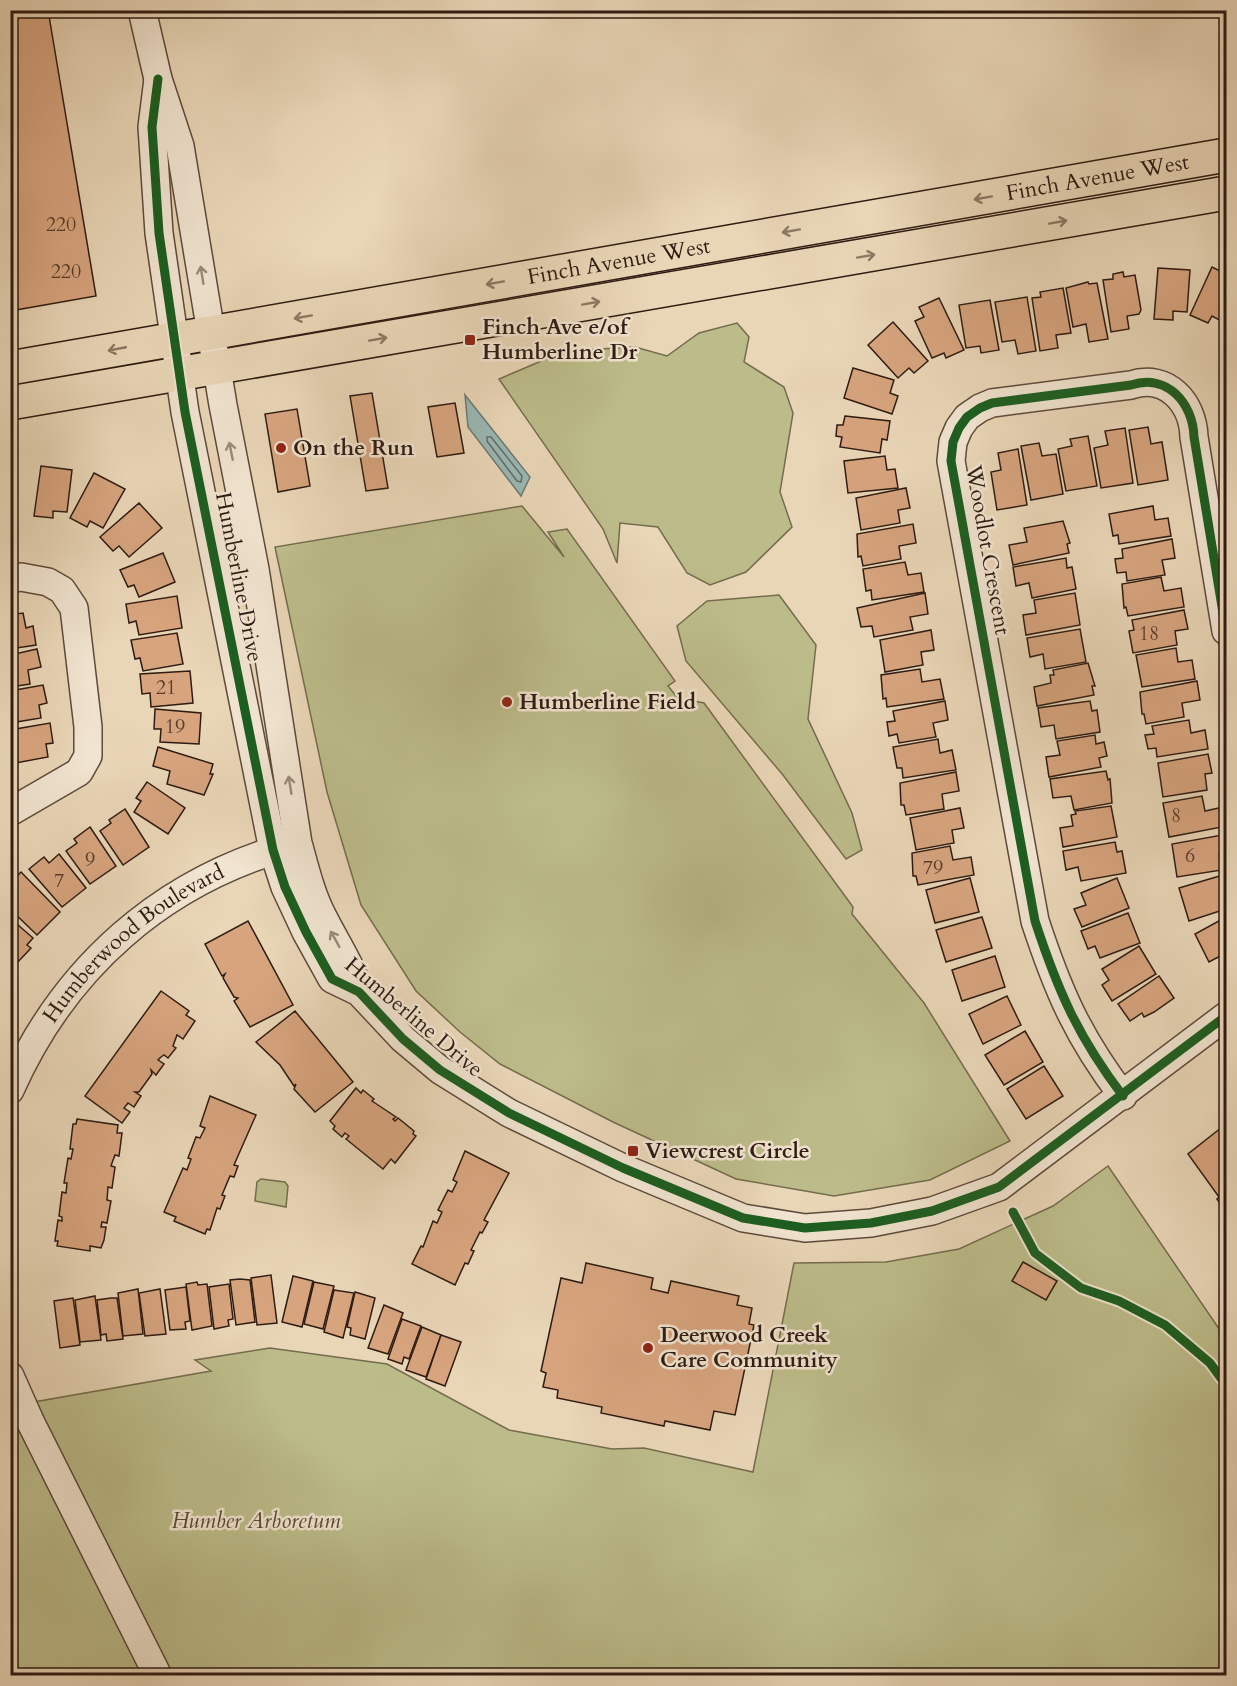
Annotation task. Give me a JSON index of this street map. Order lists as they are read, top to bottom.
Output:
{
  "streets": {
    "main road": ["Finch Avenue West"],
    "street": ["Woodlot Crescent", "Humberline Drive", "Humberwood Boulevard"]
  },
  "crossings": [
    ["Finch Avenue West", "Humberline Drive"],
    ["Woodlot Crescent", "Humberline Drive"],
    ["Humberline Drive", "Humberwood Boulevard"]
  ],
  "parks": ["Humber Arboretum"],
  "places": {
    "transit": ["Finch Ave e/of Humberline Dr", "Viewcrest Circle"],
    "other": ["On the Run", "Humberline Field", "Deerwood Creek Care Community"]
  },
  "house_numbers": [
    "220",
    "220",
    "18",
    "21",
    "19",
    "8",
    "6",
    "9",
    "79",
    "7"
  ]
}
